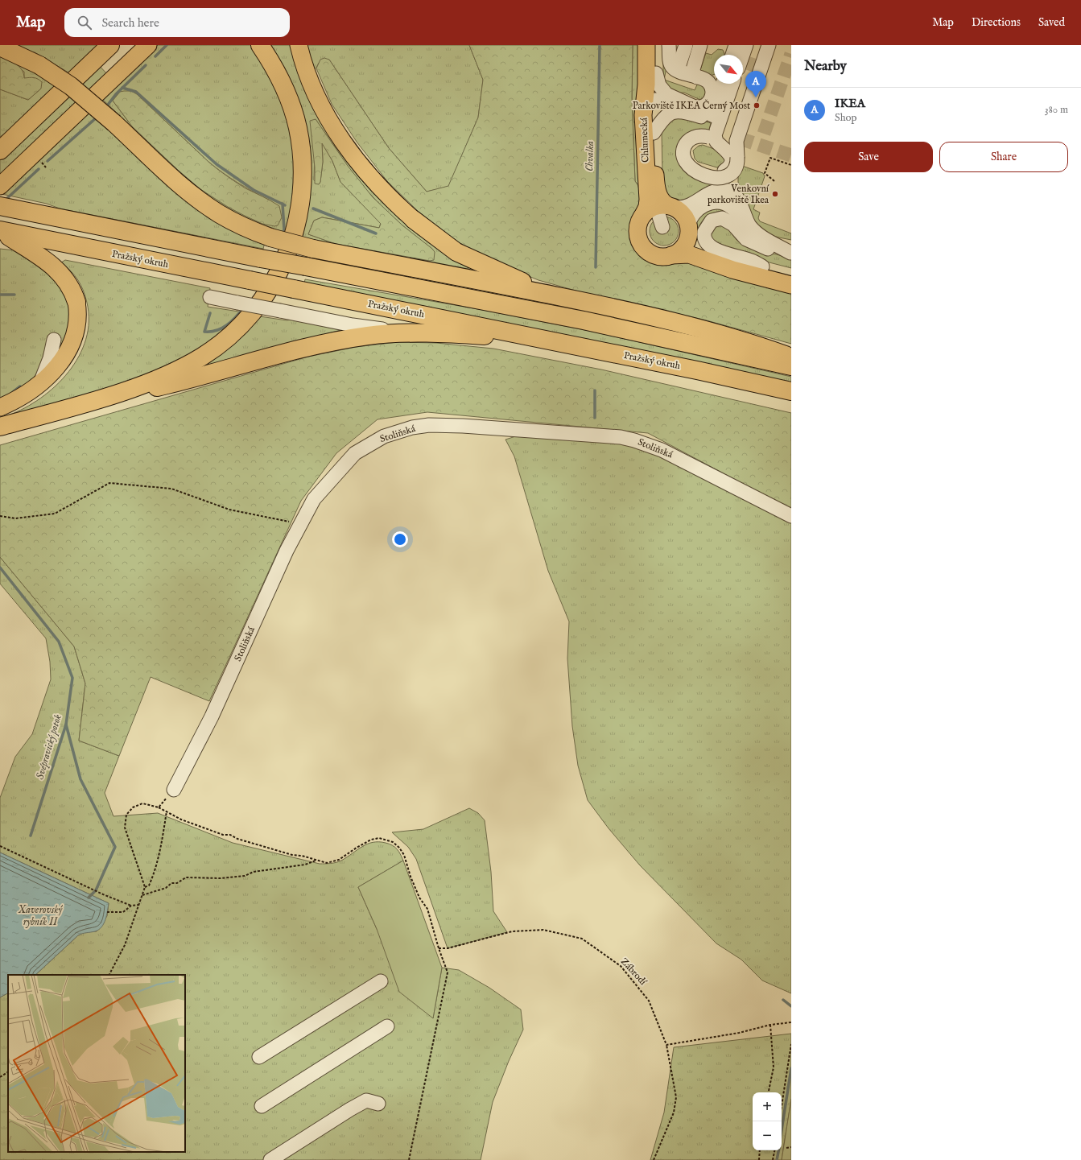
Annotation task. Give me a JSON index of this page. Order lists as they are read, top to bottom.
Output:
{
  "streets": {
    "highway": ["Pražský okruh"],
    "main road": ["Chlumecká"],
    "lane": ["Stoliňská"],
    "path": ["Zábrodí"]
  },
  "water": ["Chvalka", "Svépravický potok", "Xaverovský rybník II"],
  "places": ["Parkoviště IKEA Černý Most", "Venkovní parkoviště Ikea"],
  "north": "bottom right",
  "page": {
    "header": "Map",
    "search": "Search here",
    "nav": ["Map", "Directions", "Saved"],
    "heading": "Nearby",
    "pins": "A",
    "list": [
      {
        "mark": "A",
        "name": "IKEA",
        "note": "Shop",
        "value": "380 m"
      }
    ],
    "buttons": ["Save", "Share"],
    "map_buttons": ["+", "−"]
  }
}
